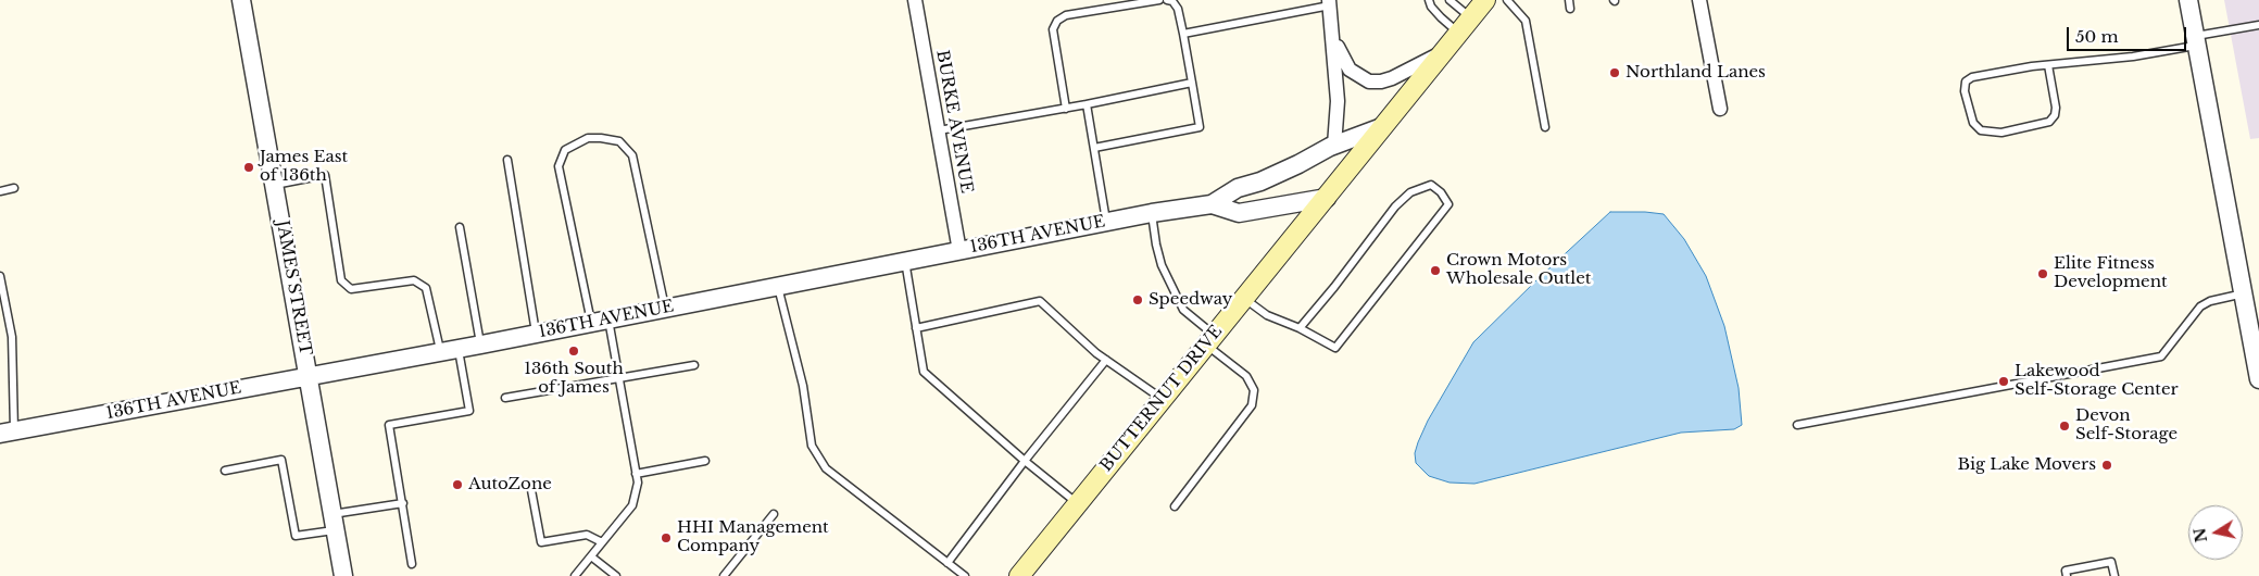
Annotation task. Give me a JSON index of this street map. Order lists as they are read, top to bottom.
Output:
{
  "streets": {
    "main road": ["BUTTERNUT DRIVE"],
    "street": ["BURKE AVENUE", "136TH AVENUE", "JAMES STREET"]
  },
  "crossings": [
    ["BURKE AVENUE", "136TH AVENUE"],
    ["136TH AVENUE", "JAMES STREET"],
    ["136TH AVENUE", "BUTTERNUT DRIVE"]
  ],
  "places": [
    "Northland Lanes",
    "James East of 136th",
    "Crown Motors Wholesale Outlet",
    "Elite Fitness Development",
    "Speedway",
    "136th South of James",
    "Lakewood Self-Storage Center",
    "Devon Self-Storage",
    "Big Lake Movers",
    "AutoZone",
    "HHI Management Company"
  ],
  "scale_bar": "50 m",
  "north": "left"
}
